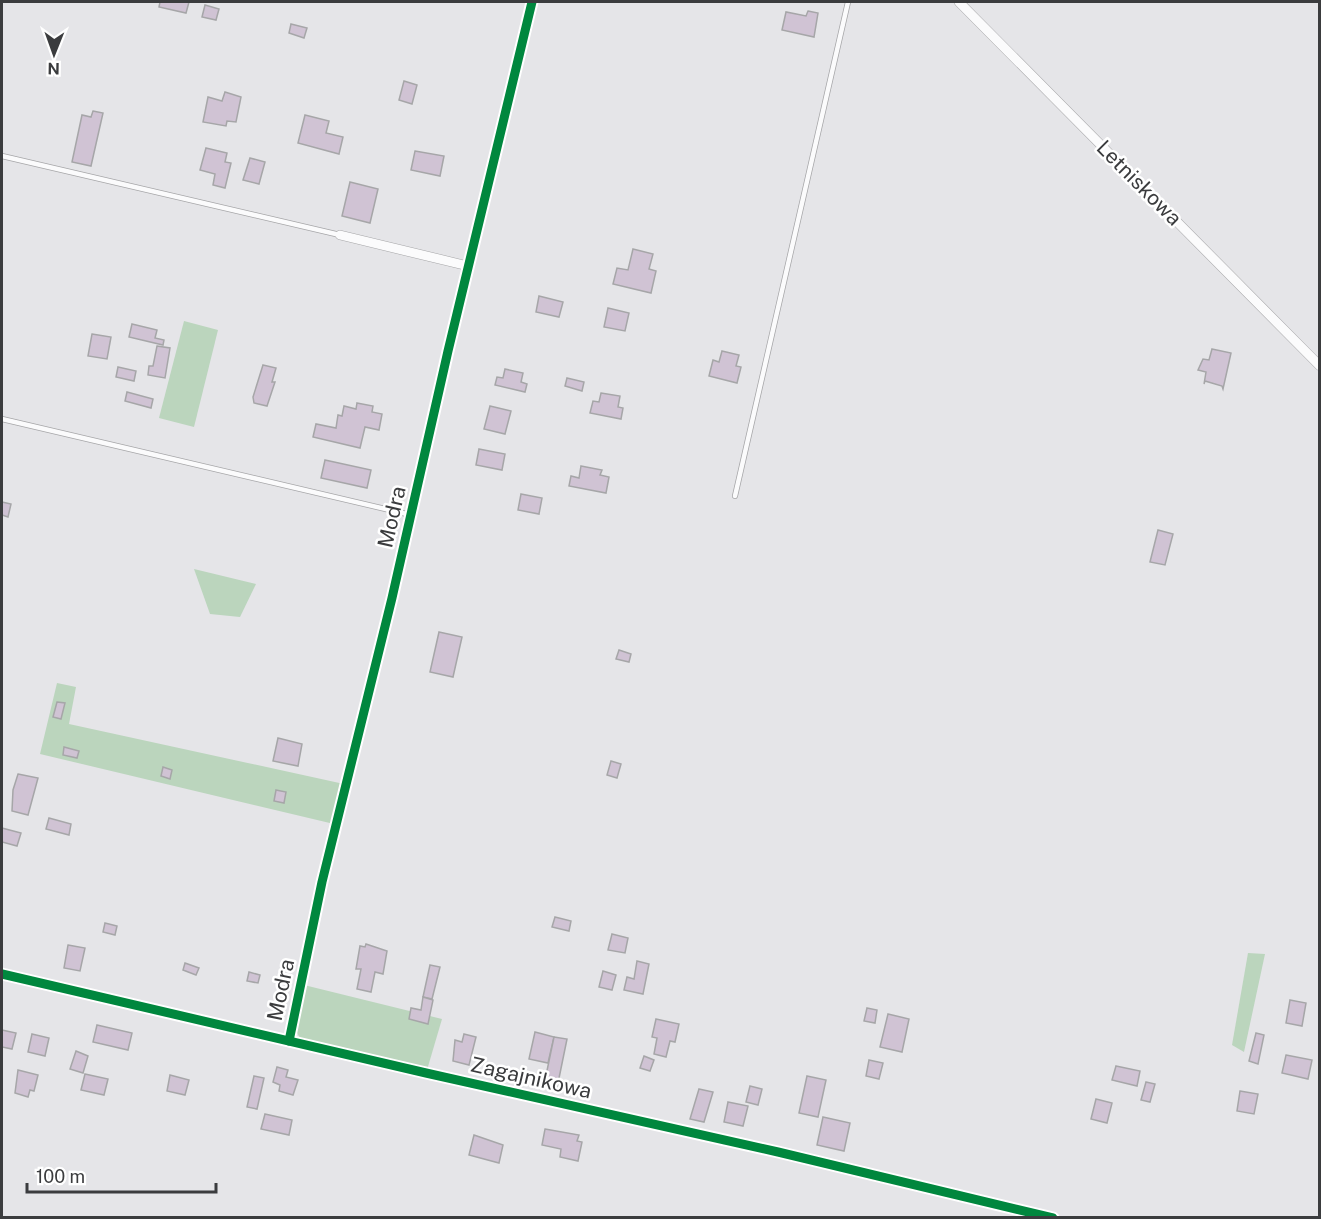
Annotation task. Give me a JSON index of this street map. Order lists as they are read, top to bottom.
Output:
{
  "streets": {
    "street": ["Letniskowa", "Modra", "Zagajnikowa"]
  },
  "crossings": [
    ["Modra", "Zagajnikowa"]
  ],
  "scale_bar": "100 m",
  "north": "bottom"
}
